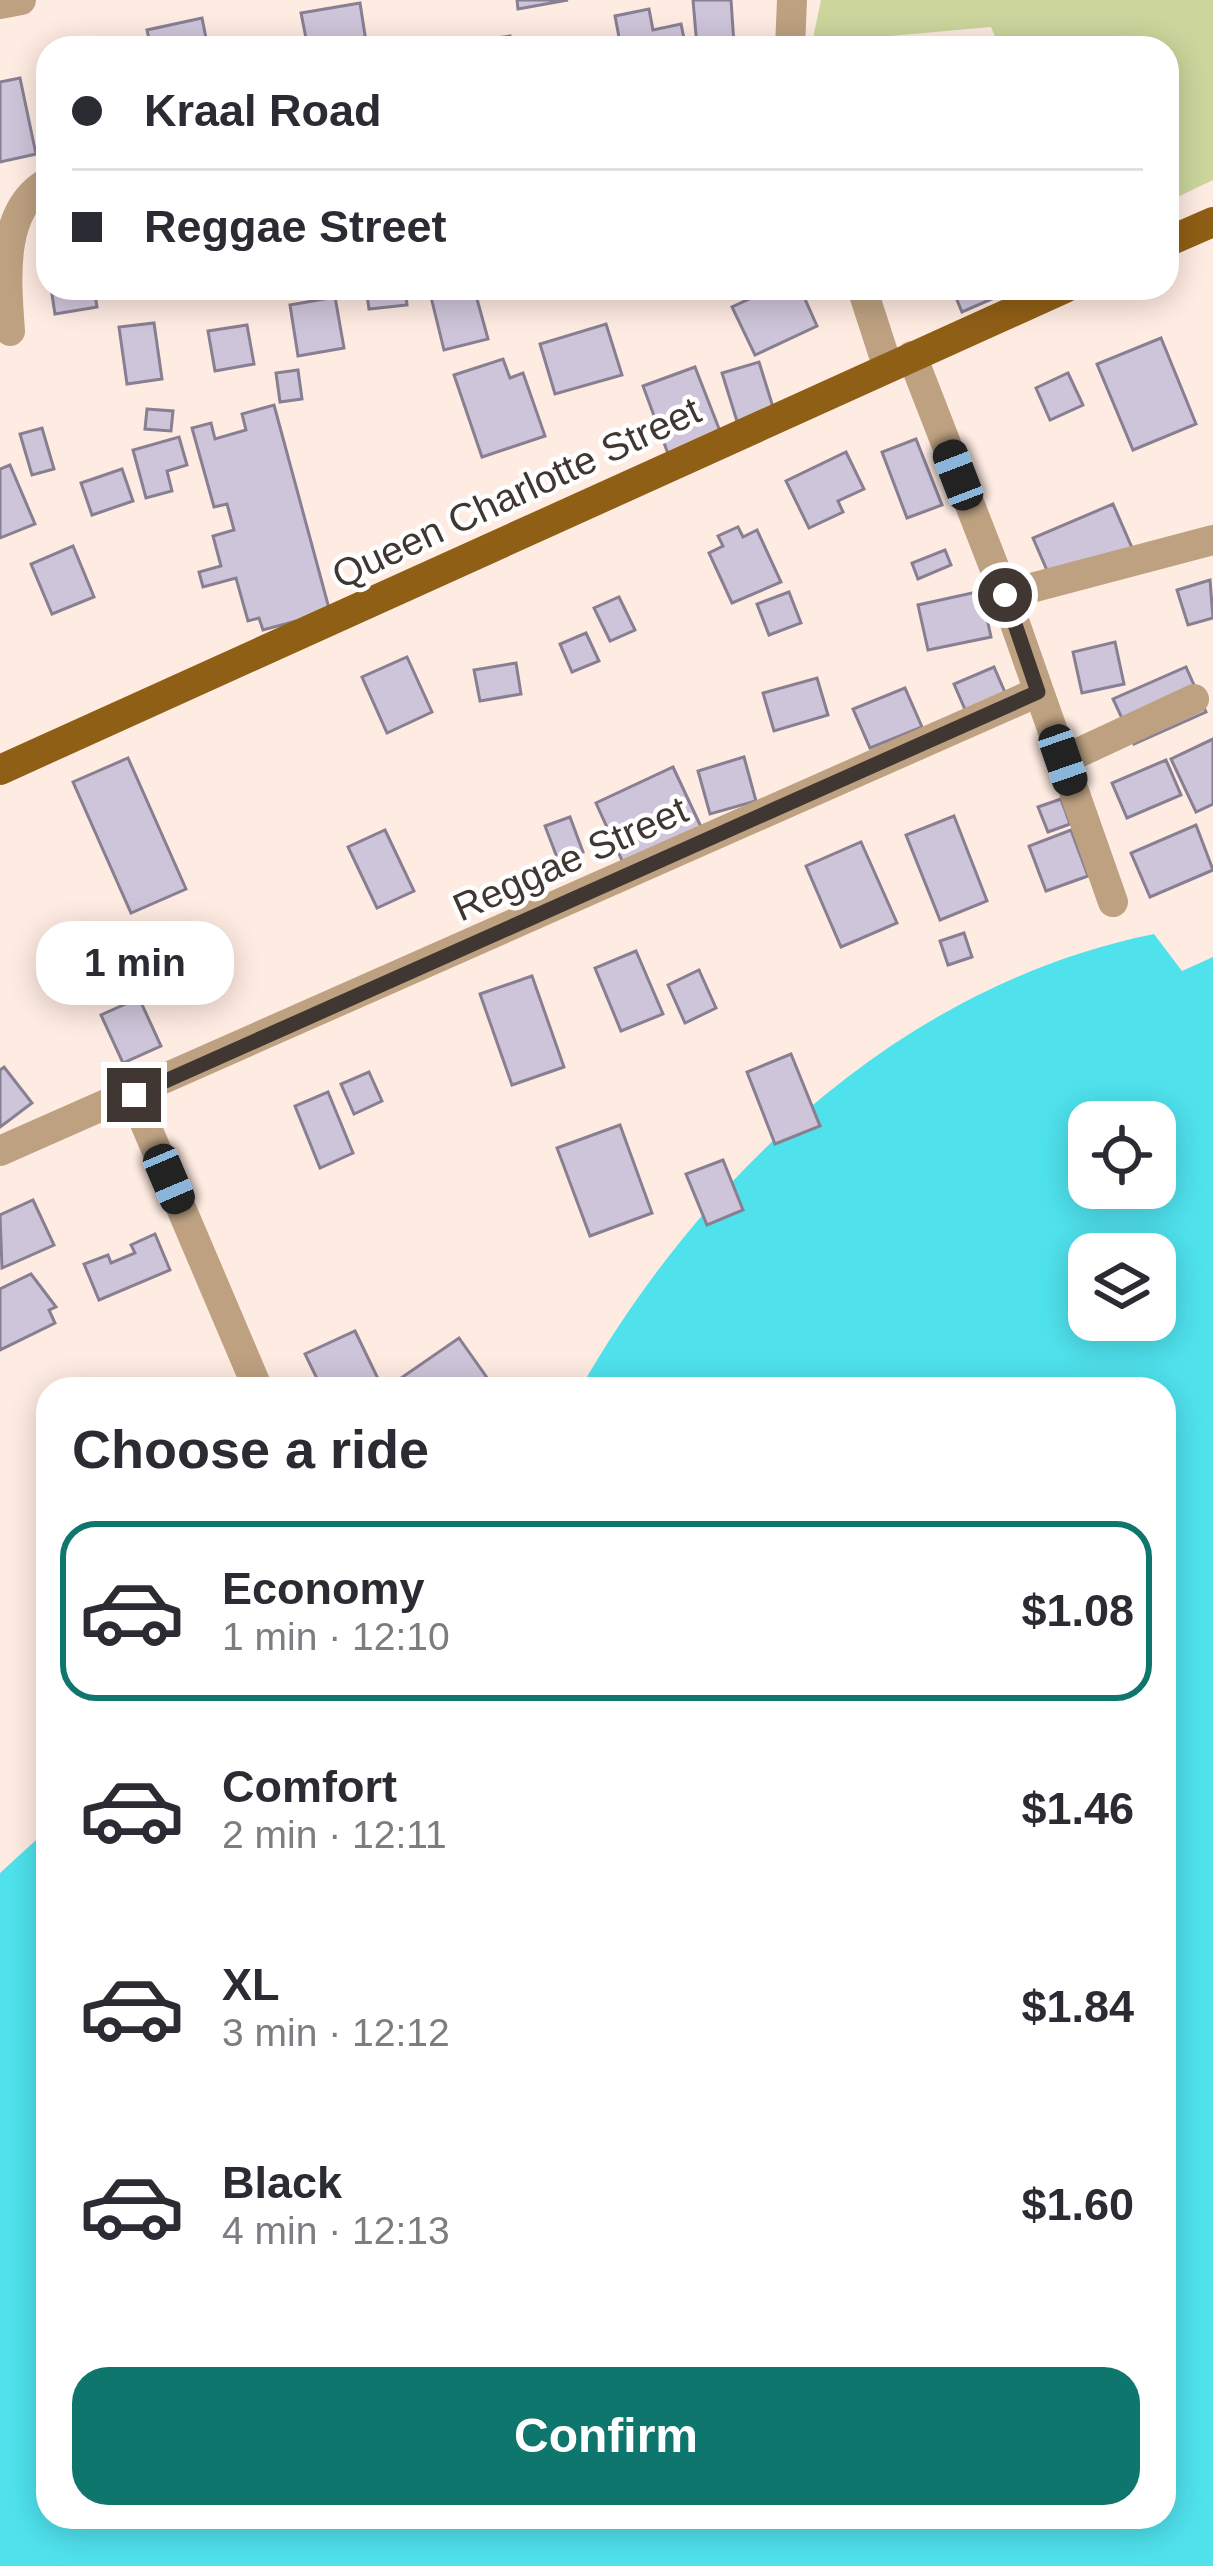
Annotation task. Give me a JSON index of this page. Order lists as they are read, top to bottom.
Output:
{
  "streets": {
    "main road": ["Queen Charlotte Street"],
    "street": ["Reggae Street"]
  },
  "page": {
    "banner": ["Kraal Road", "Reggae Street"],
    "bubble": "1 min",
    "heading": "Choose a ride",
    "list": [
      {
        "name": "Economy",
        "note": "1 min · 12:10",
        "value": "$1.08"
      },
      {
        "name": "Comfort",
        "note": "2 min · 12:11",
        "value": "$1.46"
      },
      {
        "name": "XL",
        "note": "3 min · 12:12",
        "value": "$1.84"
      },
      {
        "name": "Black",
        "note": "4 min · 12:13",
        "value": "$1.60"
      }
    ],
    "buttons": "Confirm"
  }
}
